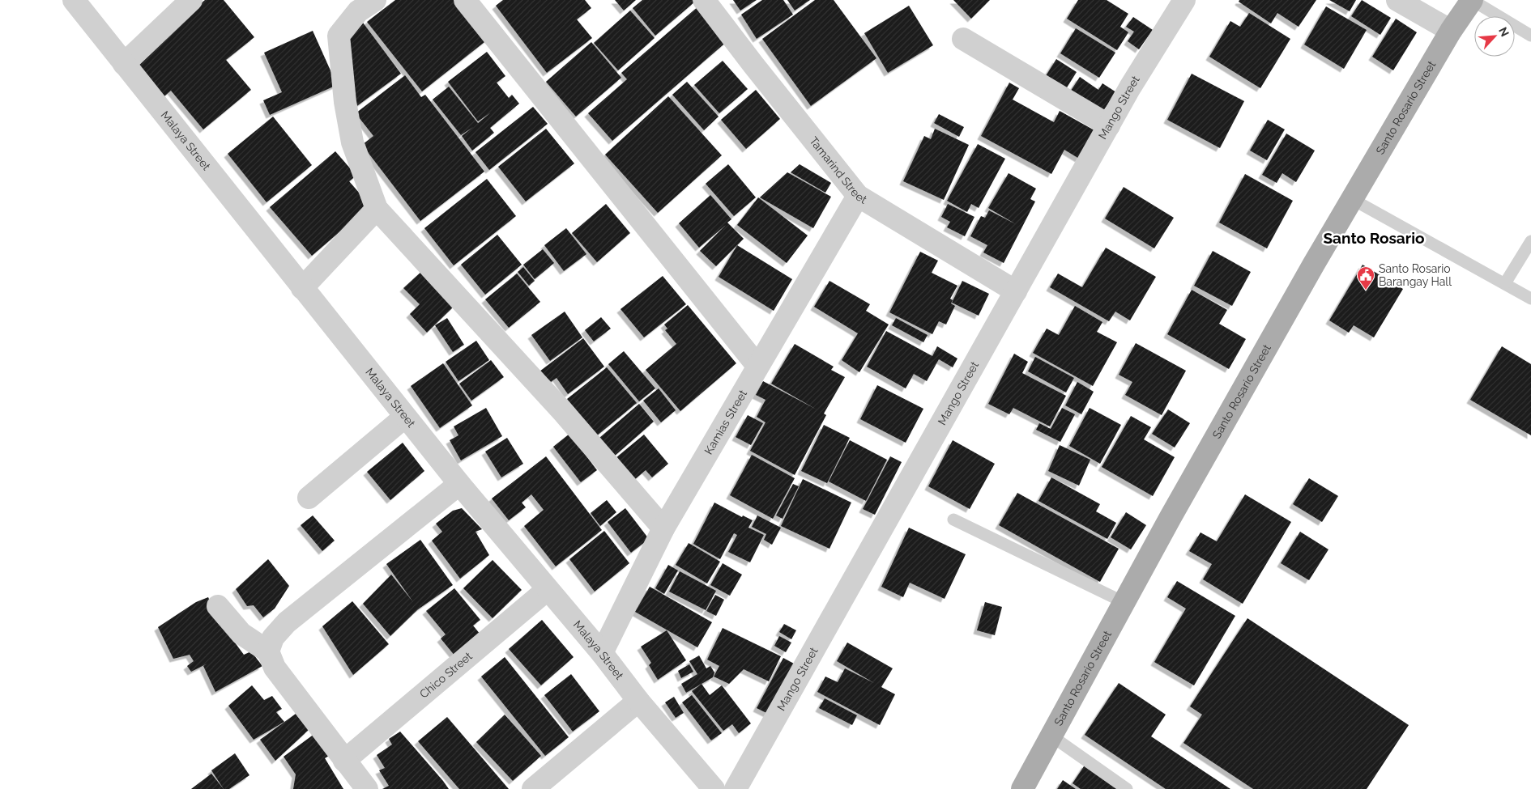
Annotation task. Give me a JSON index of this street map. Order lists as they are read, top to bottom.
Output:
{
  "streets": {
    "main road": ["Santo Rosario Street"],
    "street": [
      "Mango Street",
      "Malaya Street",
      "Tamarind Street",
      "Kamias Street",
      "Chico Street"
    ]
  },
  "crossings": [
    ["Mango Street", "Tamarind Street"],
    ["Malaya Street", "Kamias Street"],
    ["Malaya Street", "Chico Street"],
    ["Tamarind Street", "Kamias Street"]
  ],
  "districts": ["Santo Rosario"],
  "places": {
    "public building": ["Santo Rosario Barangay Hall"]
  },
  "north": "top right"
}
